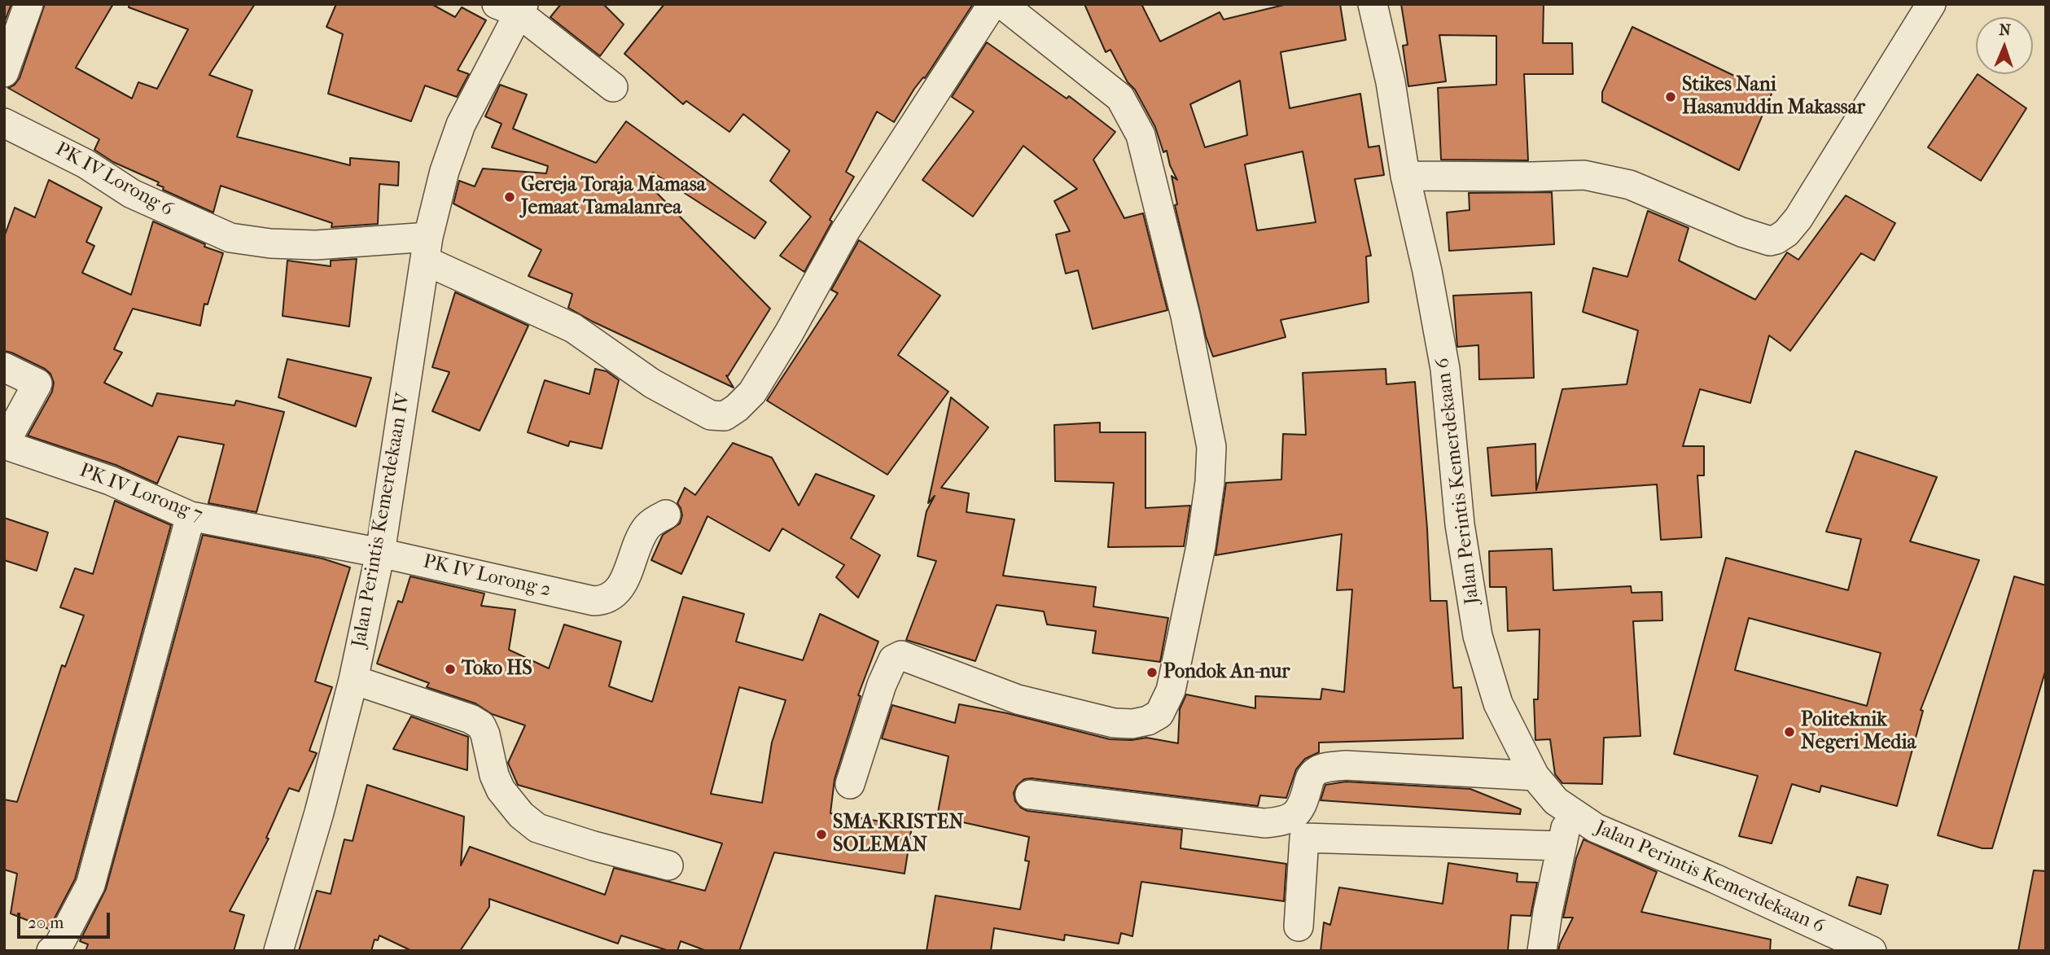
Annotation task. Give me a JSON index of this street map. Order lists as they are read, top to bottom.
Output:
{
  "streets": {
    "street": [
      "PK IV Lorong 6",
      "Jalan Perintis Kemerdekaan 6",
      "PK IV Lorong 7",
      "Jalan Perintis Kemerdekaan IV",
      "PK IV Lorong 2"
    ]
  },
  "crossings": [
    ["PK IV Lorong 6", "Jalan Perintis Kemerdekaan IV"],
    ["PK IV Lorong 7", "Jalan Perintis Kemerdekaan IV"],
    ["PK IV Lorong 7", "PK IV Lorong 2"],
    ["Jalan Perintis Kemerdekaan IV", "PK IV Lorong 2"]
  ],
  "places": [
    "Stikes Nani Hasanuddin Makassar",
    "Gereja Toraja Mamasa Jemaat Tamalanrea",
    "Toko HS",
    "Pondok An-nur",
    "Politeknik Negeri Media",
    "SMA KRISTEN SOLEMAN"
  ],
  "scale_bar": "20 m",
  "north": "top"
}
